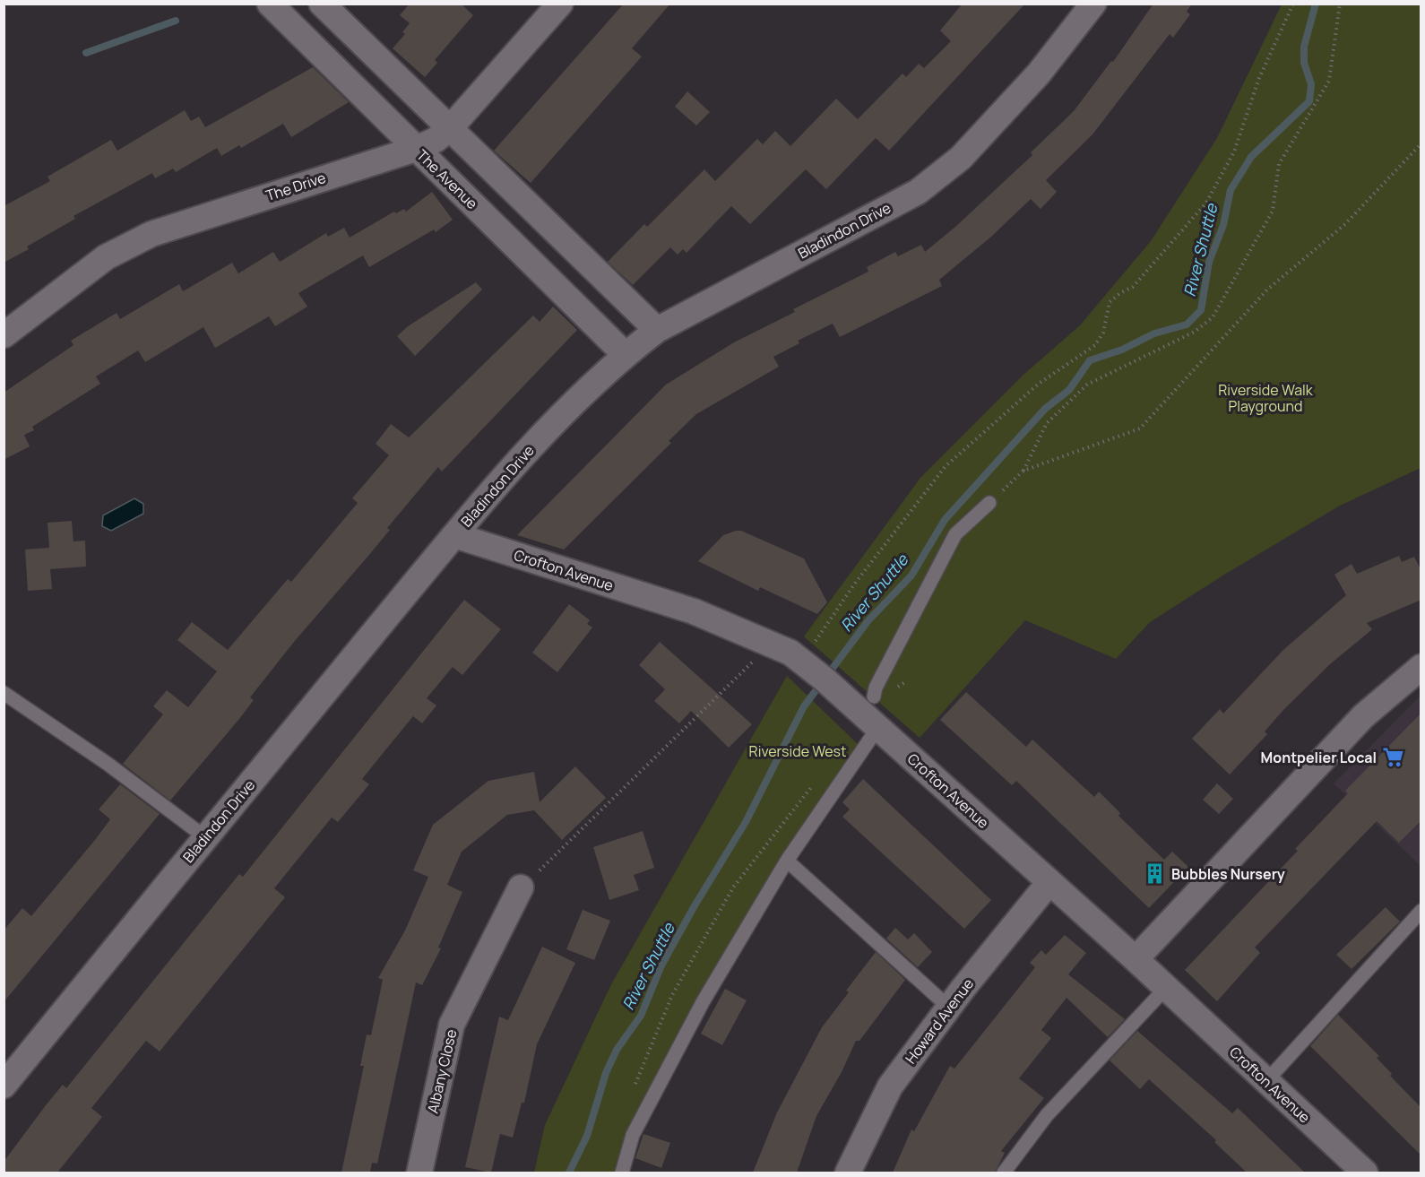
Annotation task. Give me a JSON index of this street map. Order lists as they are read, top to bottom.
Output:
{
  "streets": {
    "street": [
      "The Avenue",
      "The Drive",
      "Bladindon Drive",
      "Crofton Avenue",
      "Howard Avenue",
      "Albany Close"
    ]
  },
  "crossings": [
    ["The Avenue", "The Drive"],
    ["The Avenue", "Bladindon Drive"],
    ["Bladindon Drive", "Crofton Avenue"],
    ["Crofton Avenue", "Howard Avenue"]
  ],
  "water": ["River Shuttle"],
  "parks": ["Riverside Walk Playground", "Riverside West"],
  "places": {
    "supermarket": ["Montpelier Local"],
    "building": ["Bubbles Nursery"]
  }
}
